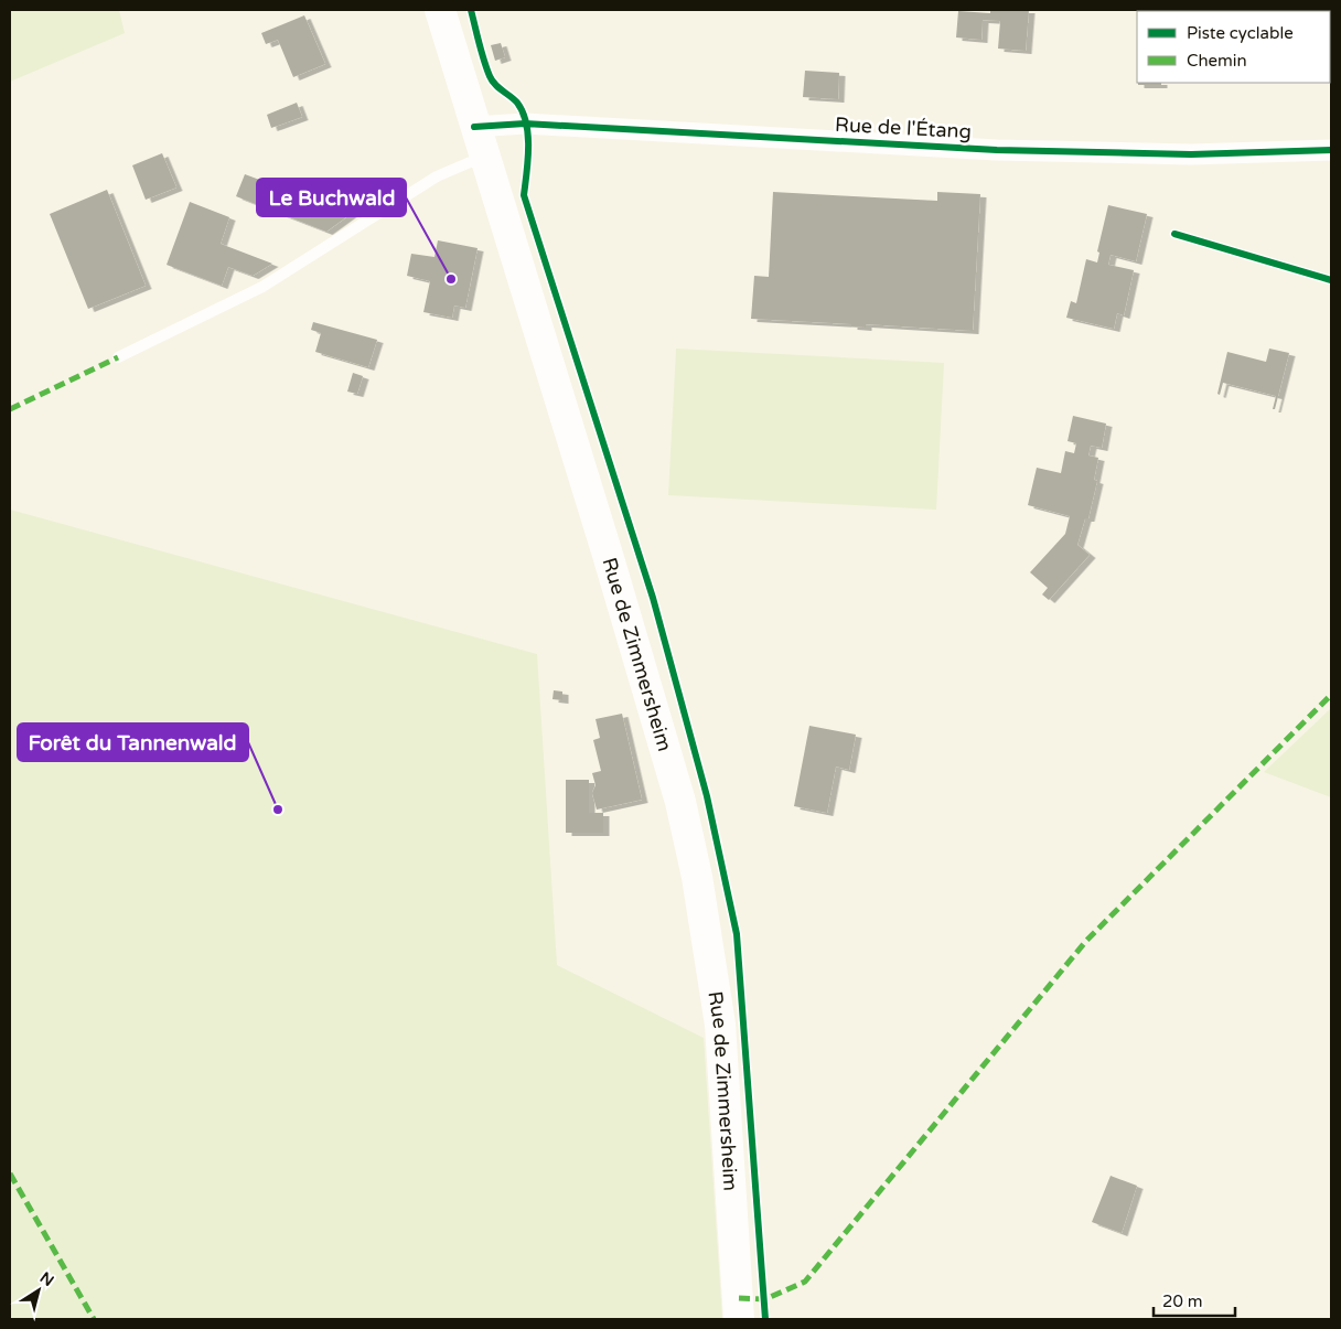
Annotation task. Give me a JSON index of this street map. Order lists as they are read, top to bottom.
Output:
{
  "streets": {
    "main road": ["Rue de Zimmersheim"],
    "street": ["Rue de l'Étang"]
  },
  "crossings": [
    ["Rue de l'Étang", "Rue de Zimmersheim"]
  ],
  "places": ["Le Buchwald", "Forêt du Tannenwald"],
  "legend": ["Piste cyclable", "Chemin"],
  "scale_bar": "20 m",
  "north": "top right"
}
